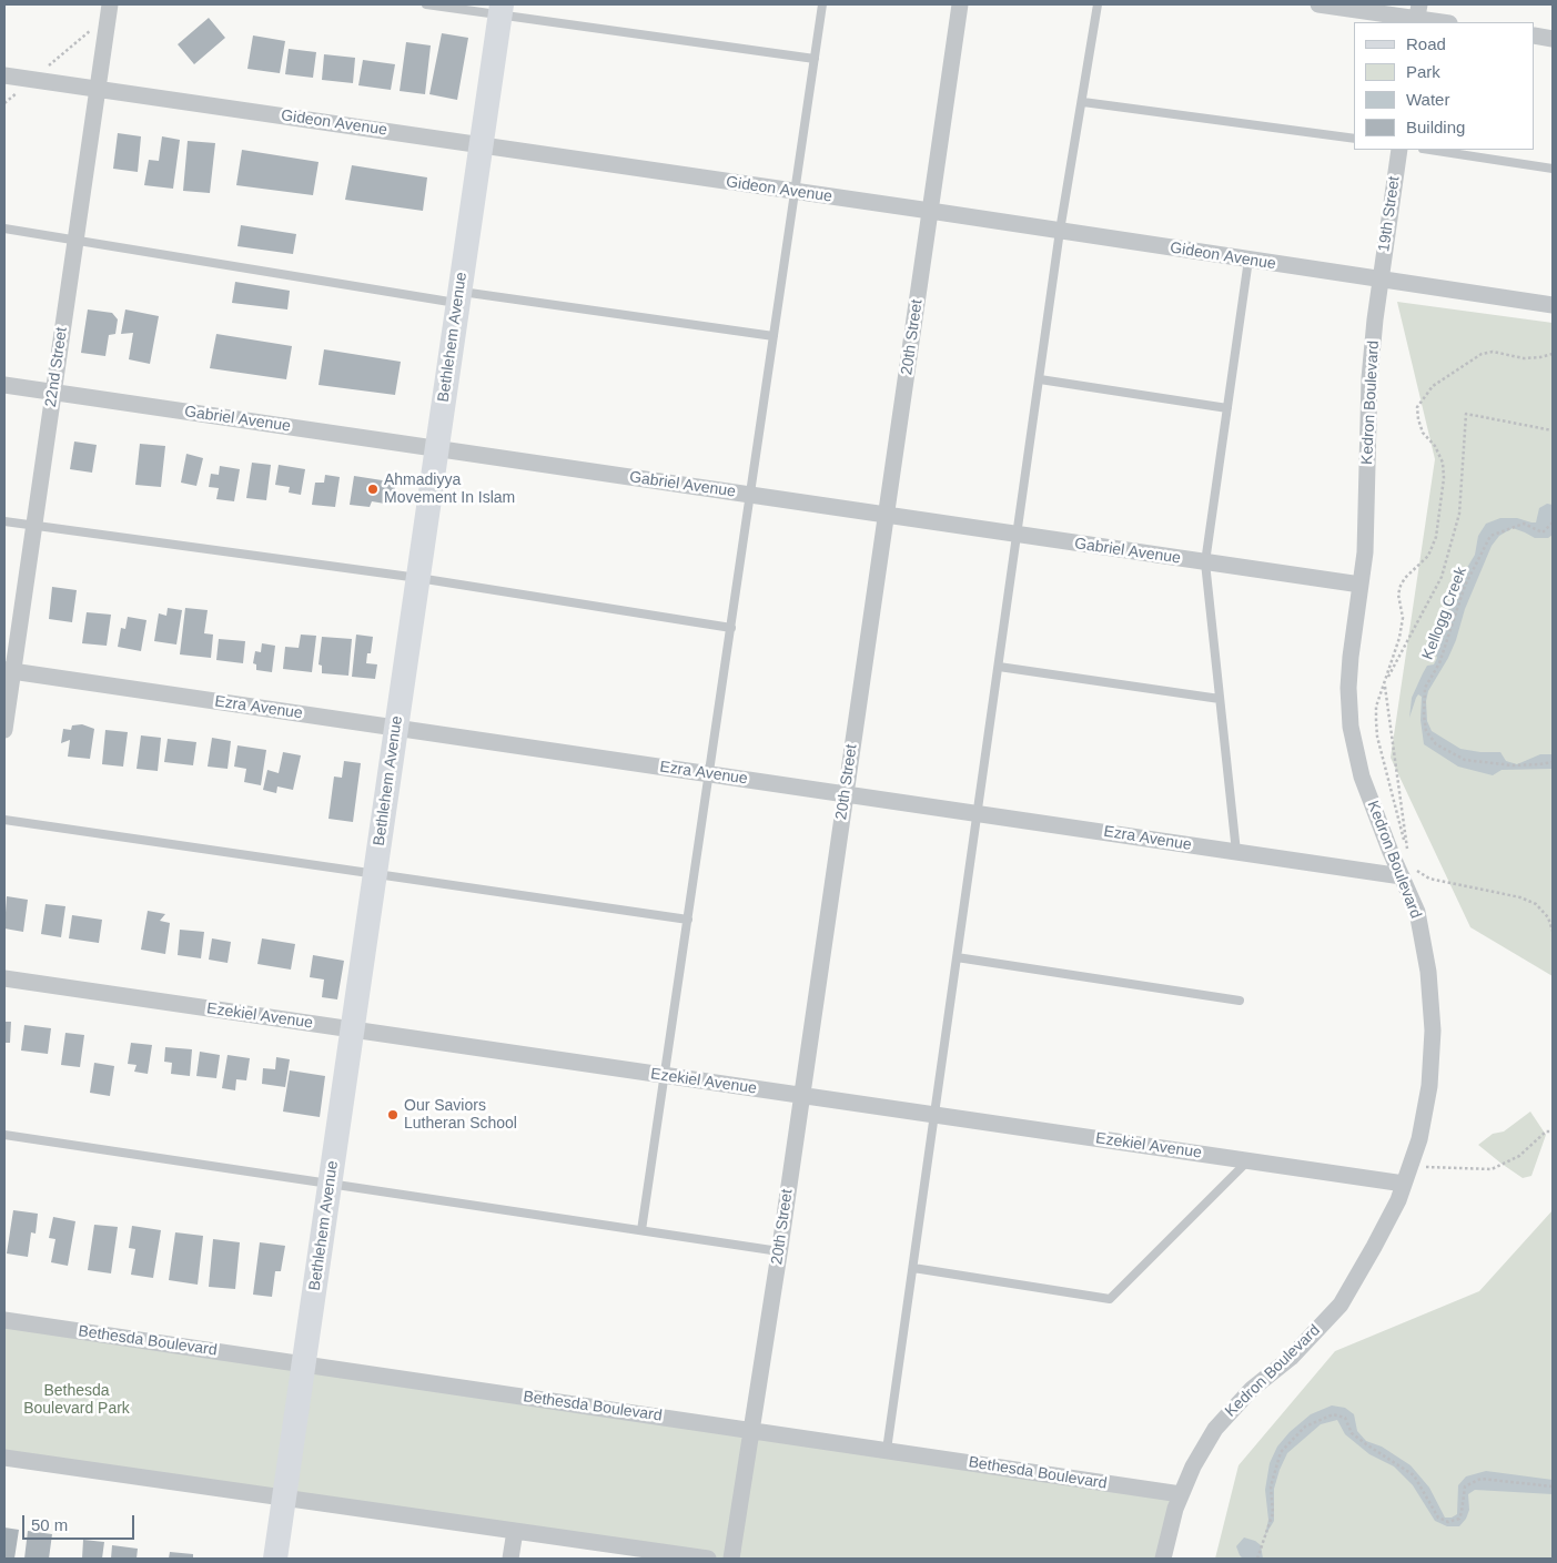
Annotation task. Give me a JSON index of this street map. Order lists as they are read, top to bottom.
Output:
{
  "streets": {
    "main road": ["Bethlehem Avenue"],
    "street": [
      "Gideon Avenue",
      "19th Street",
      "20th Street",
      "22nd Street",
      "Kedron Boulevard",
      "Gabriel Avenue",
      "Ezra Avenue",
      "Ezekiel Avenue",
      "Bethesda Boulevard"
    ],
    "path": ["Kellogg Creek"]
  },
  "crossings": [
    ["Gideon Avenue", "19th Street"],
    ["Gideon Avenue", "Bethlehem Avenue"],
    ["Gideon Avenue", "20th Street"],
    ["Gideon Avenue", "22nd Street"],
    ["Gideon Avenue", "Kedron Boulevard"],
    ["19th Street", "Kedron Boulevard"],
    ["Bethlehem Avenue", "Gabriel Avenue"],
    ["Bethlehem Avenue", "Ezra Avenue"],
    ["Bethlehem Avenue", "Ezekiel Avenue"],
    ["Bethlehem Avenue", "Bethesda Boulevard"],
    ["20th Street", "Gabriel Avenue"],
    ["20th Street", "Ezra Avenue"],
    ["20th Street", "Ezekiel Avenue"],
    ["20th Street", "Bethesda Boulevard"],
    ["22nd Street", "Gabriel Avenue"],
    ["22nd Street", "Ezra Avenue"],
    ["Kedron Boulevard", "Gabriel Avenue"],
    ["Kedron Boulevard", "Ezra Avenue"],
    ["Kedron Boulevard", "Ezekiel Avenue"],
    ["Kedron Boulevard", "Bethesda Boulevard"]
  ],
  "parks": ["Bethesda Boulevard Park"],
  "places": ["Ahmadiyya Movement In Islam", "Our Saviors Lutheran School"],
  "legend": [
    "Road",
    "Park",
    "Water",
    "Building"
  ],
  "scale_bar": "50 m"
}
